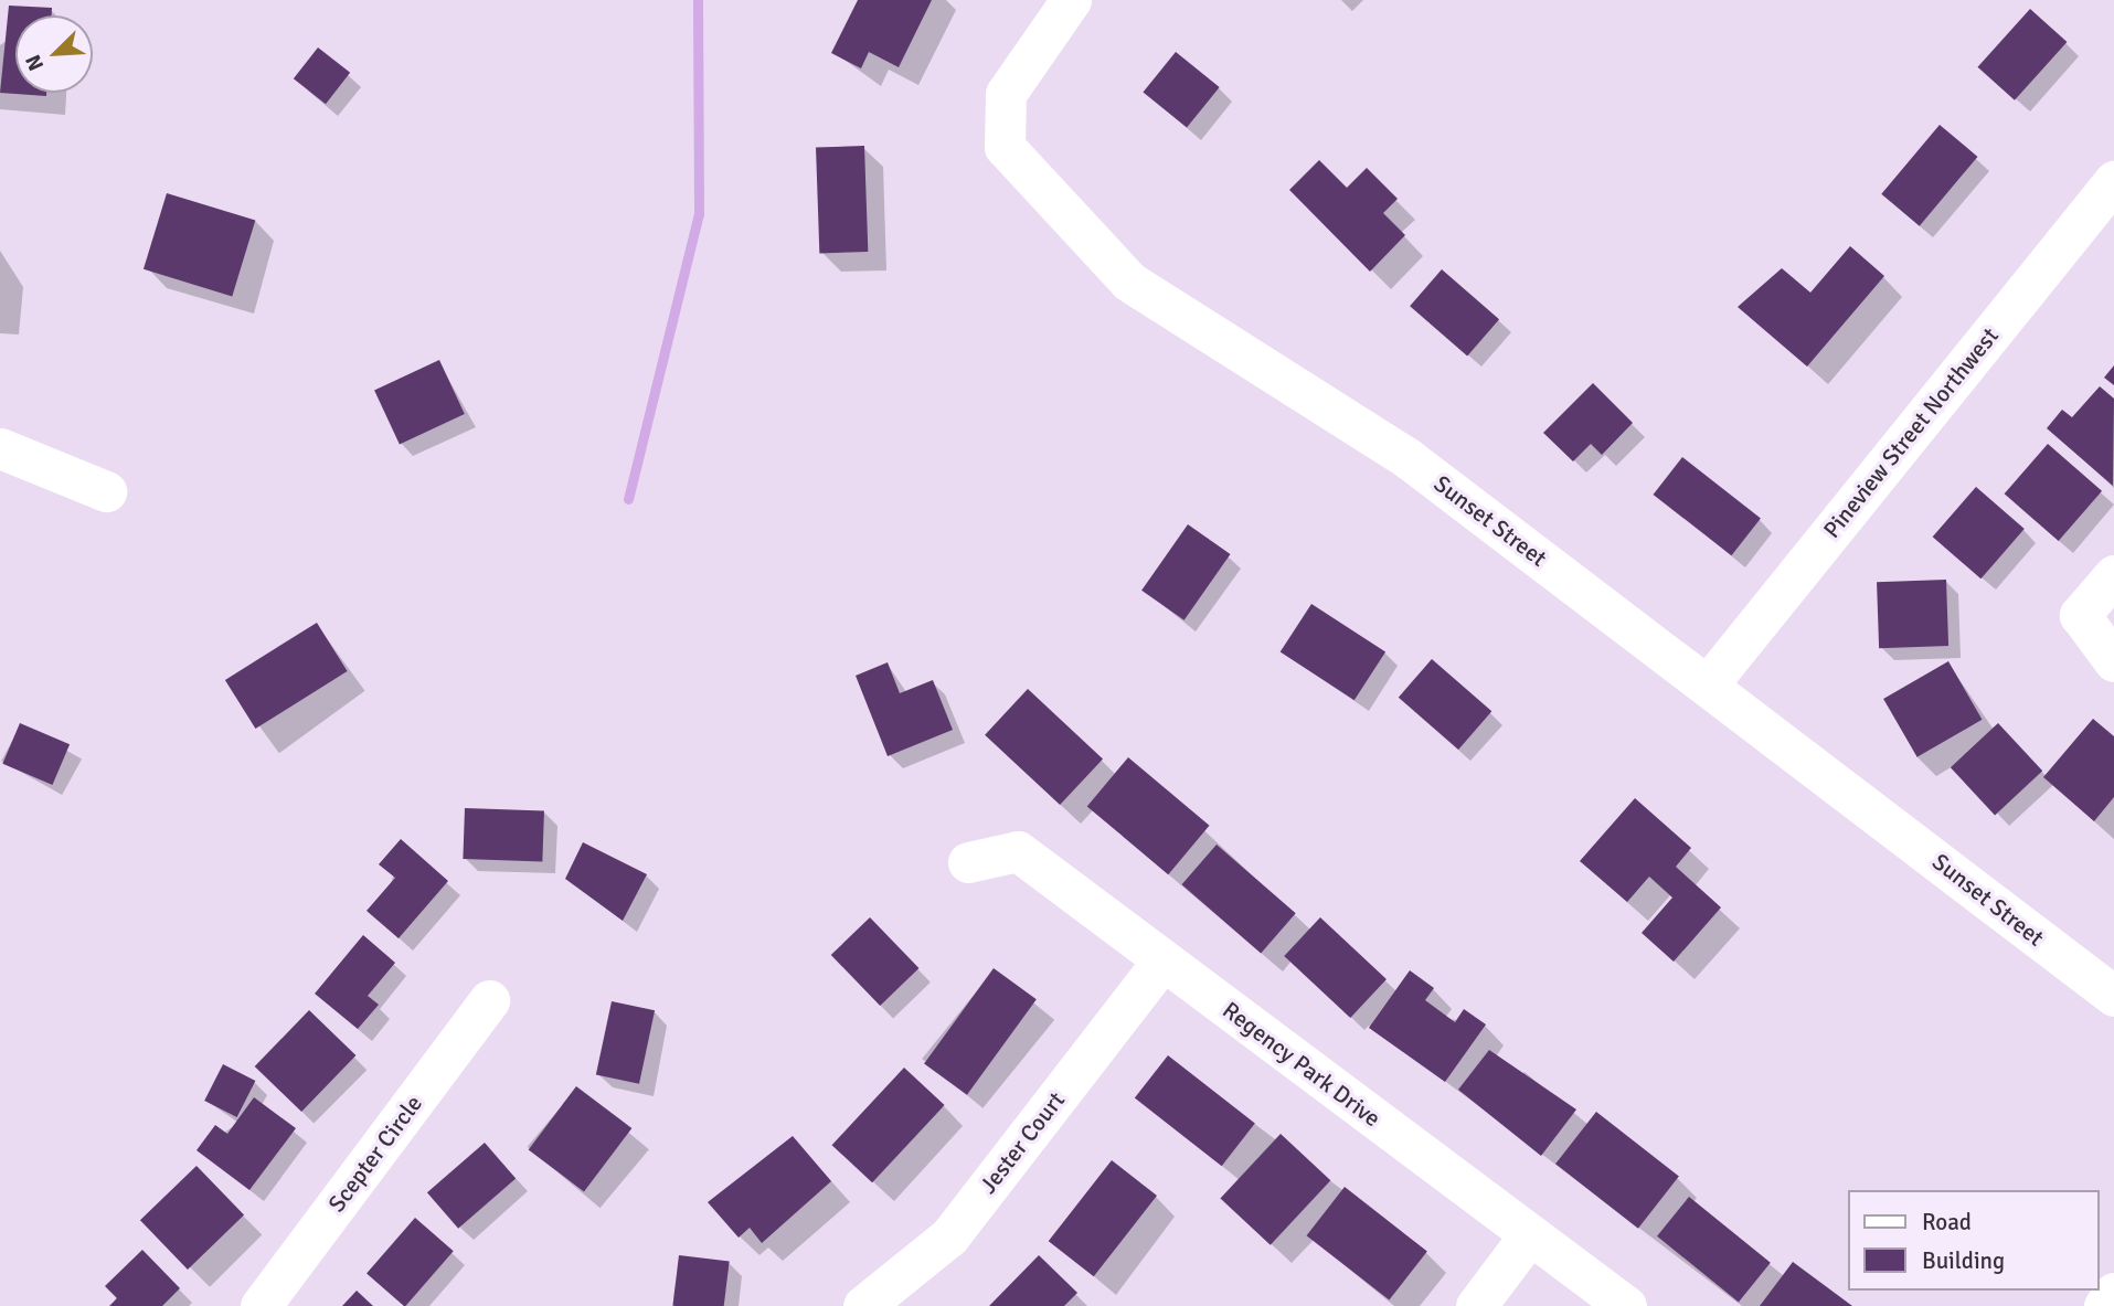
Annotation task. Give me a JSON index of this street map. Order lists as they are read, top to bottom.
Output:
{
  "streets": {
    "street": [
      "Pineview Street Northwest",
      "Sunset Street",
      "Regency Park Drive",
      "Jester Court",
      "Scepter Circle"
    ]
  },
  "crossings": [
    ["Pineview Street Northwest", "Sunset Street"],
    ["Regency Park Drive", "Jester Court"]
  ],
  "legend": ["Road", "Building"],
  "north": "bottom left"
}
